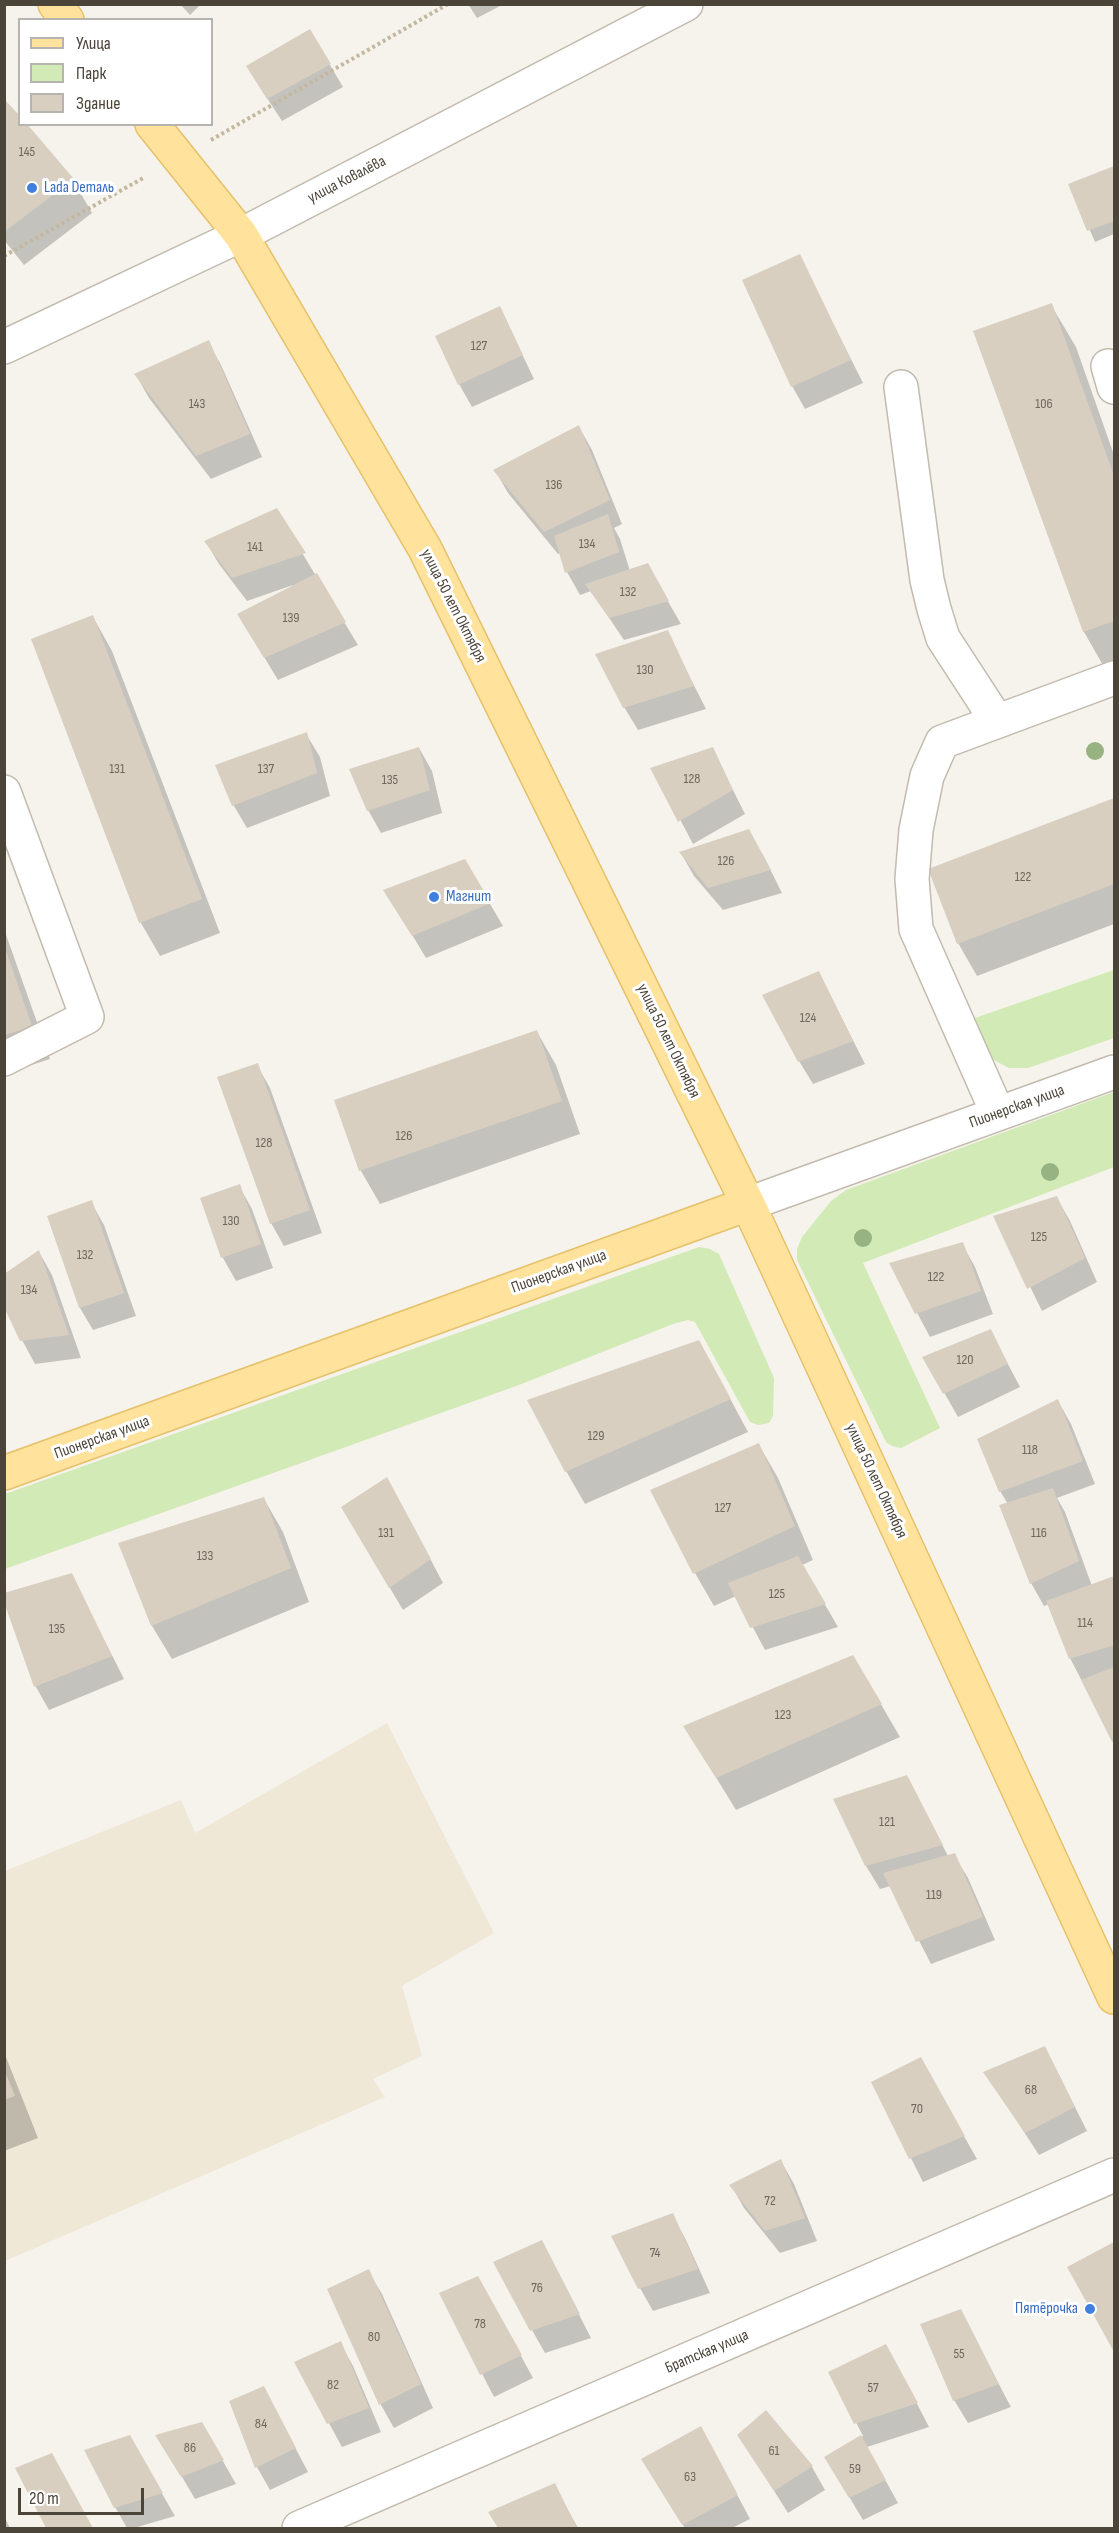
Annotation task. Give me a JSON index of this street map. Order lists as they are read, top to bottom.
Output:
{
  "streets": {
    "main road": ["улица 50 лет Октября", "Пионерская улица"],
    "street": ["улица Ковалёва", "Братская улица"]
  },
  "crossings": [
    ["улица Ковалёва", "улица 50 лет Октября"],
    ["улица 50 лет Октября", "Пионерская улица"]
  ],
  "places": ["Lada Dеталь", "Магнит", "Пятёрочка"],
  "house_numbers": [
    "145",
    "127",
    "143",
    "106",
    "136",
    "134",
    "141",
    "132",
    "139",
    "130",
    "131",
    "137",
    "128",
    "135",
    "126",
    "122",
    "124",
    "126",
    "128",
    "130",
    "125",
    "132",
    "122",
    "134",
    "120",
    "129",
    "118",
    "127",
    "131",
    "116",
    "133",
    "125",
    "114",
    "135",
    "123",
    "121",
    "119",
    "68",
    "70",
    "72",
    "74",
    "76",
    "78",
    "80",
    "55",
    "82",
    "57",
    "84",
    "86",
    "61",
    "59",
    "63"
  ],
  "legend": ["Улица", "Парк", "Здание"],
  "scale_bar": "20 m"
}
